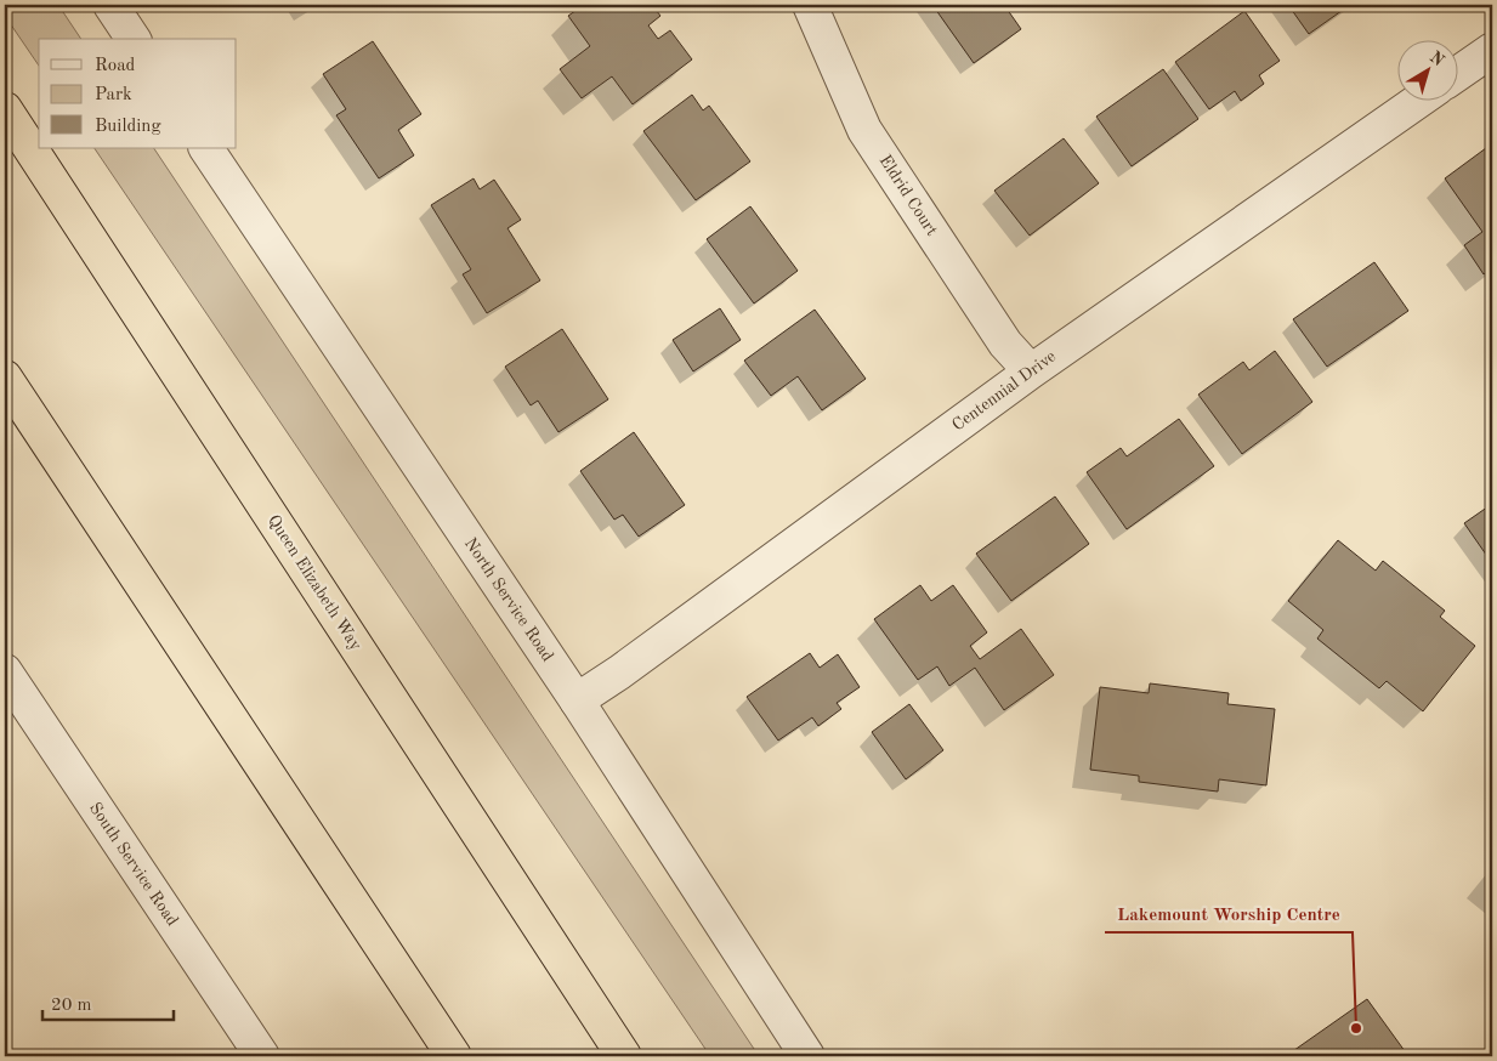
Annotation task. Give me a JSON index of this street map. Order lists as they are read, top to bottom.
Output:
{
  "streets": {
    "highway": ["Queen Elizabeth Way"],
    "street": [
      "Eldrid Court",
      "Centennial Drive",
      "North Service Road",
      "South Service Road"
    ]
  },
  "crossings": [
    ["Eldrid Court", "Centennial Drive"],
    ["Centennial Drive", "North Service Road"]
  ],
  "places": ["Lakemount Worship Centre"],
  "legend": ["Road", "Park", "Building"],
  "scale_bar": "20 m",
  "north": "top right"
}
